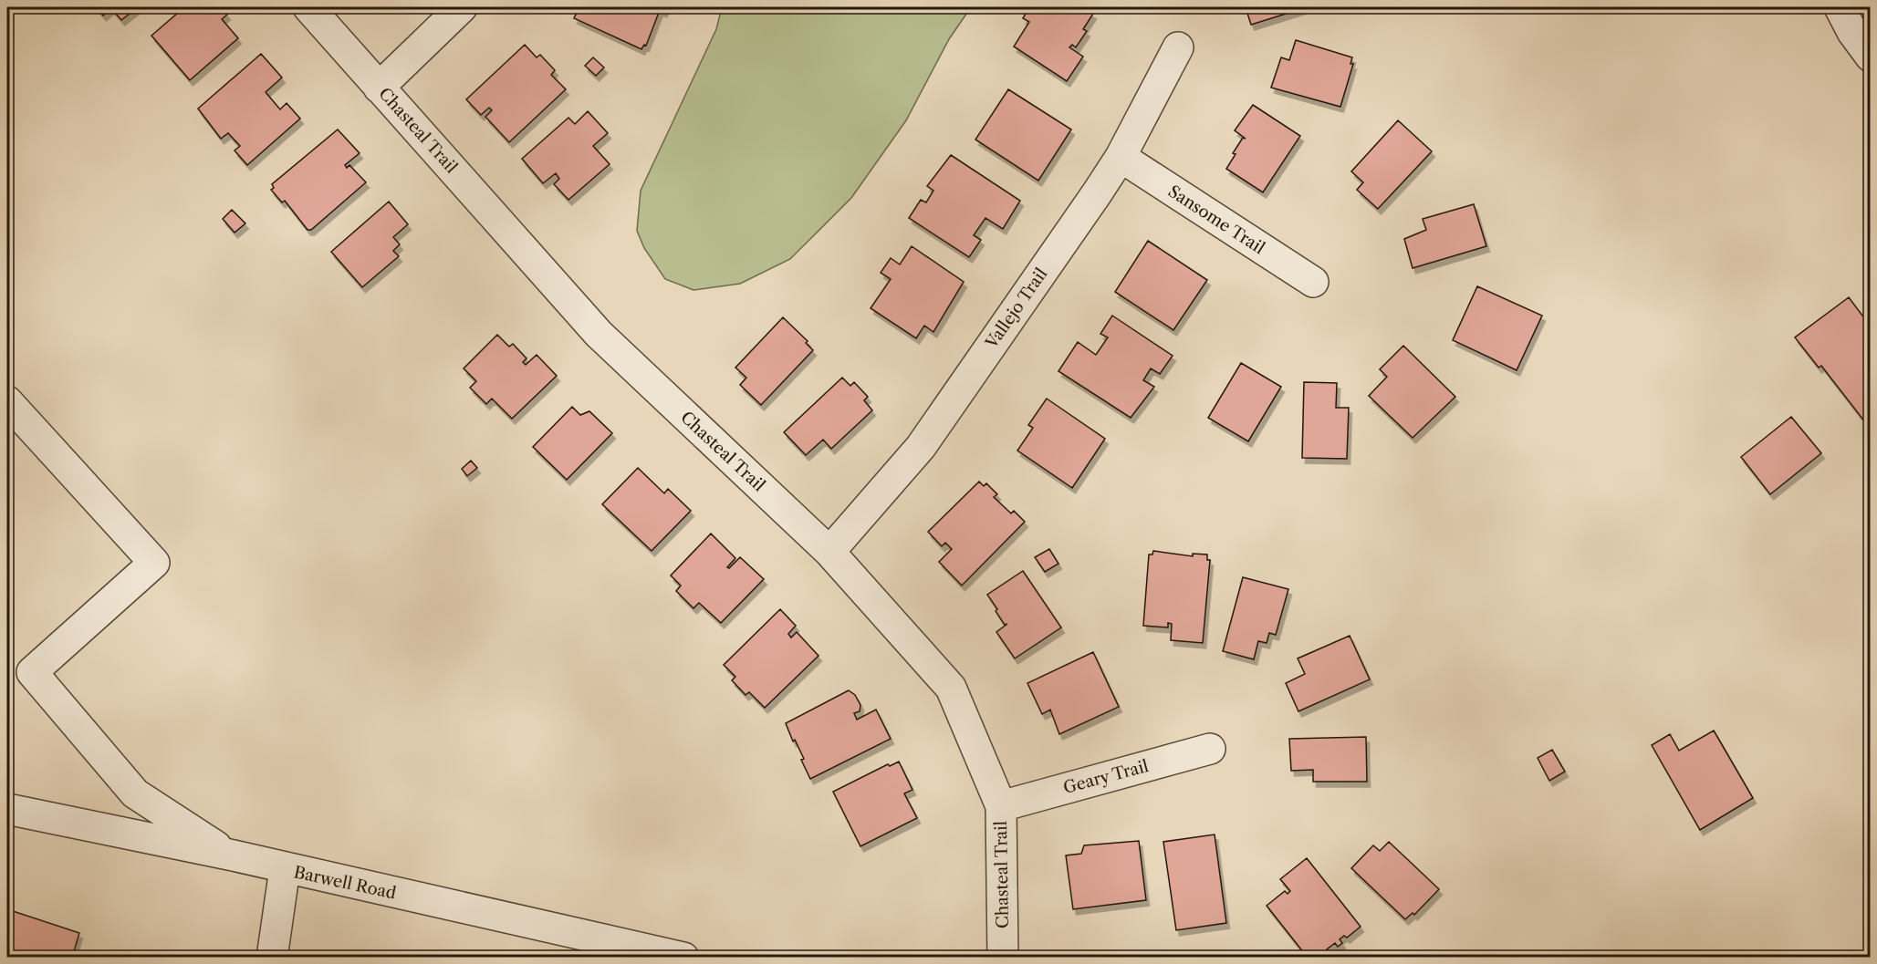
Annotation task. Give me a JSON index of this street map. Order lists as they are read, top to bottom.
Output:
{
  "streets": {
    "street": [
      "Chasteal Trail",
      "Sansome Trail",
      "Vallejo Trail",
      "Geary Trail",
      "Barwell Road"
    ]
  },
  "crossings": [
    ["Chasteal Trail", "Vallejo Trail"],
    ["Chasteal Trail", "Geary Trail"],
    ["Sansome Trail", "Vallejo Trail"]
  ]
}
